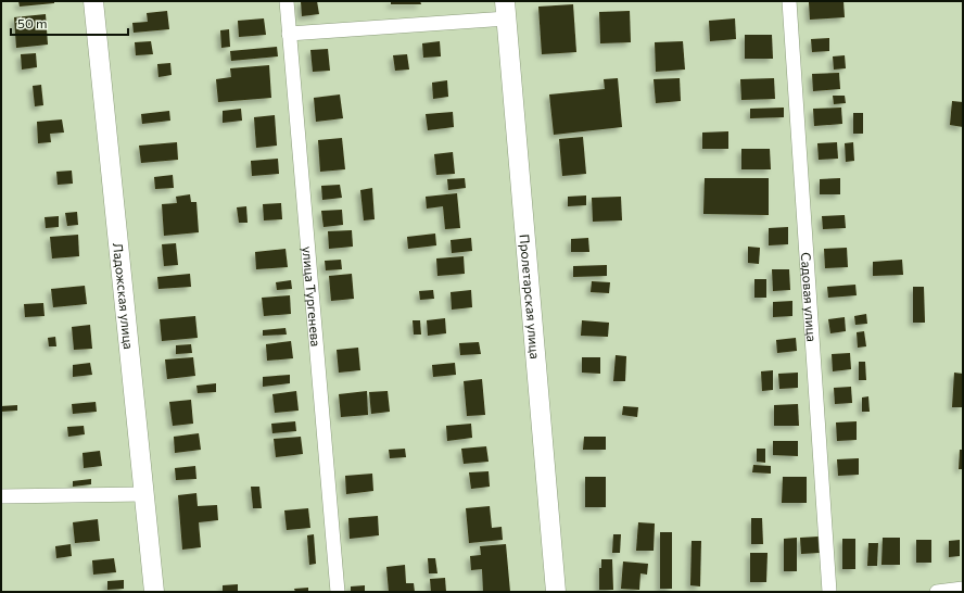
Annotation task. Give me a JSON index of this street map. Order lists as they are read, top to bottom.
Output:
{
  "streets": {
    "street": [
      "Ладожская улица",
      "улица Тургенева",
      "Пролетарская улица",
      "Садовая улица"
    ]
  },
  "scale_bar": "50 m"
}
